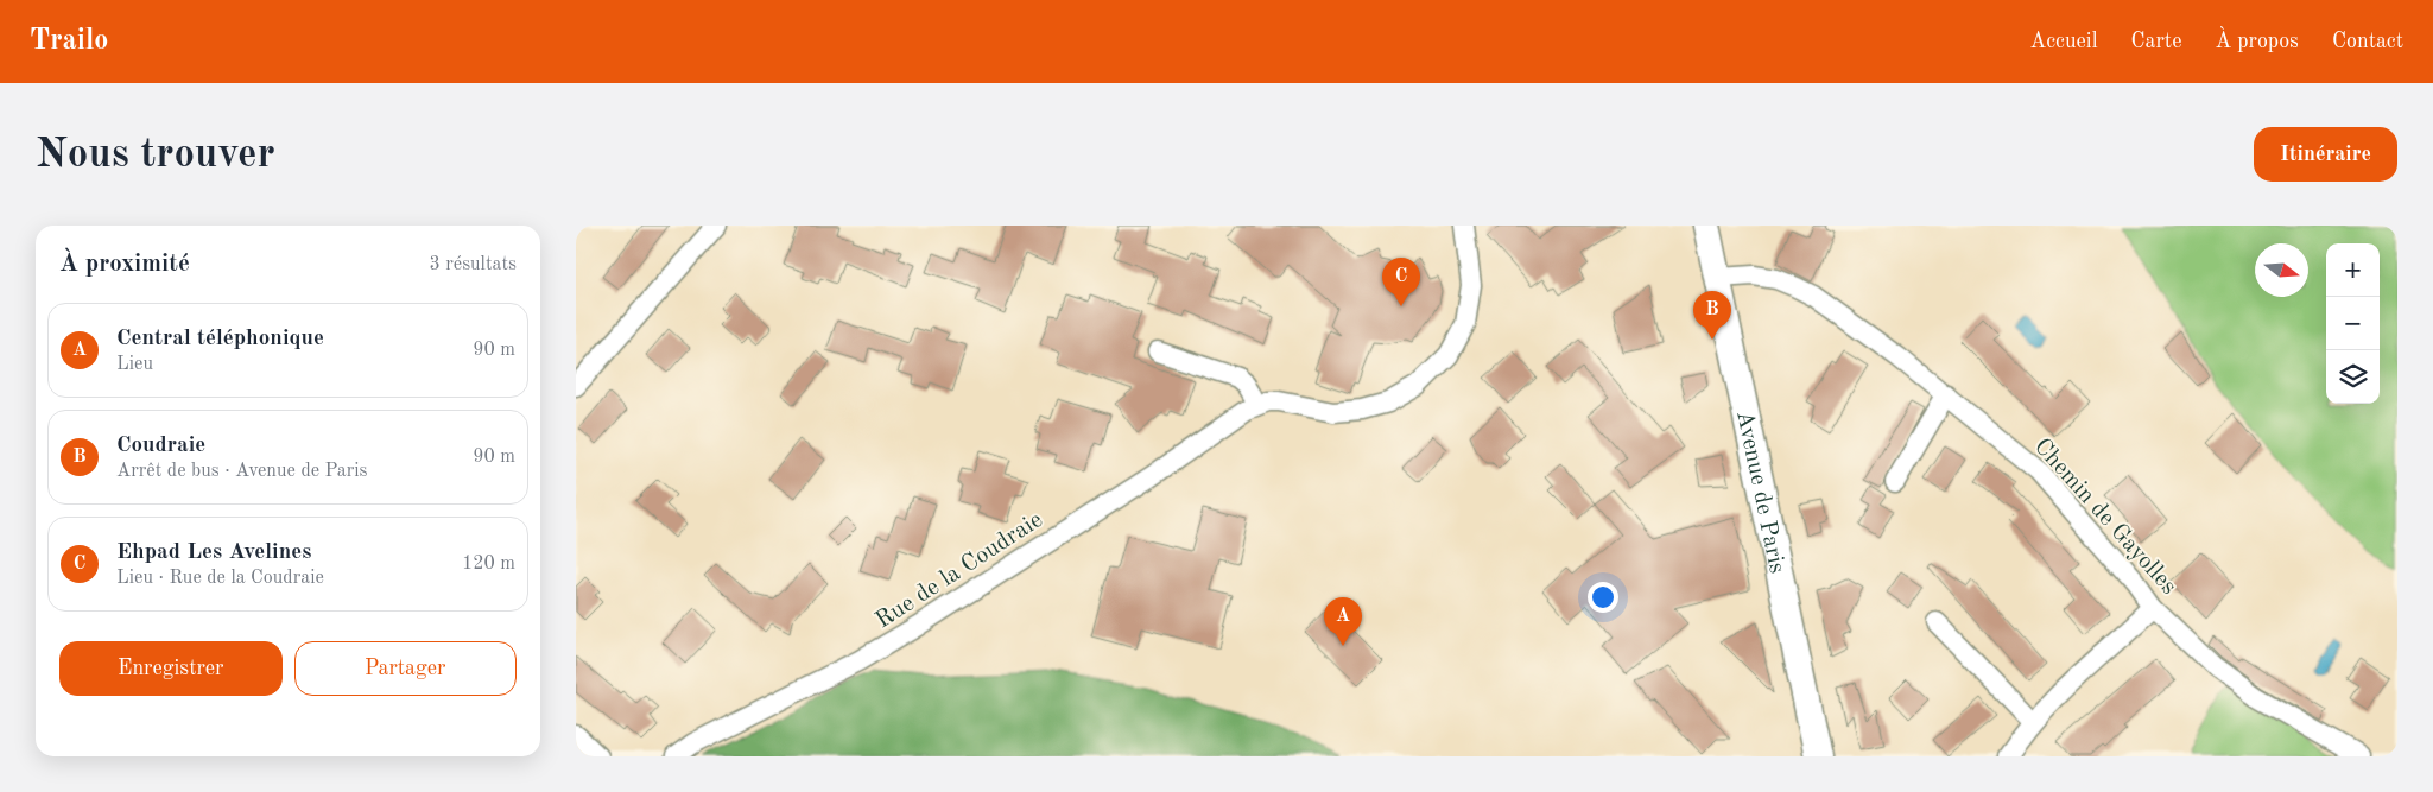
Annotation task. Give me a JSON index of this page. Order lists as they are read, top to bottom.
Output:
{
  "streets": {
    "main road": ["Avenue de Paris"],
    "street": ["Chemin de Gayolles", "Rue de la Coudraie"]
  },
  "crossings": [
    ["Avenue de Paris", "Chemin de Gayolles"]
  ],
  "north": "right",
  "page": {
    "header": "Trailo",
    "nav": [
      "Accueil",
      "Carte",
      "À propos",
      "Contact"
    ],
    "buttons": [
      "Itinéraire",
      ["Enregistrer", "Partager"]
    ],
    "title": "Nous trouver",
    "heading": ["À proximité", "3 résultats"],
    "map_buttons": ["+", "−"],
    "pins": ["C", "B", "A"],
    "list": [
      {
        "mark": "A",
        "name": "Central téléphonique",
        "note": "Lieu",
        "value": "90 m"
      },
      {
        "mark": "B",
        "name": "Coudraie",
        "note": "Arrêt de bus · Avenue de Paris",
        "value": "90 m"
      },
      {
        "mark": "C",
        "name": "Ehpad Les Avelines",
        "note": "Lieu · Rue de la Coudraie",
        "value": "120 m"
      }
    ]
  }
}
